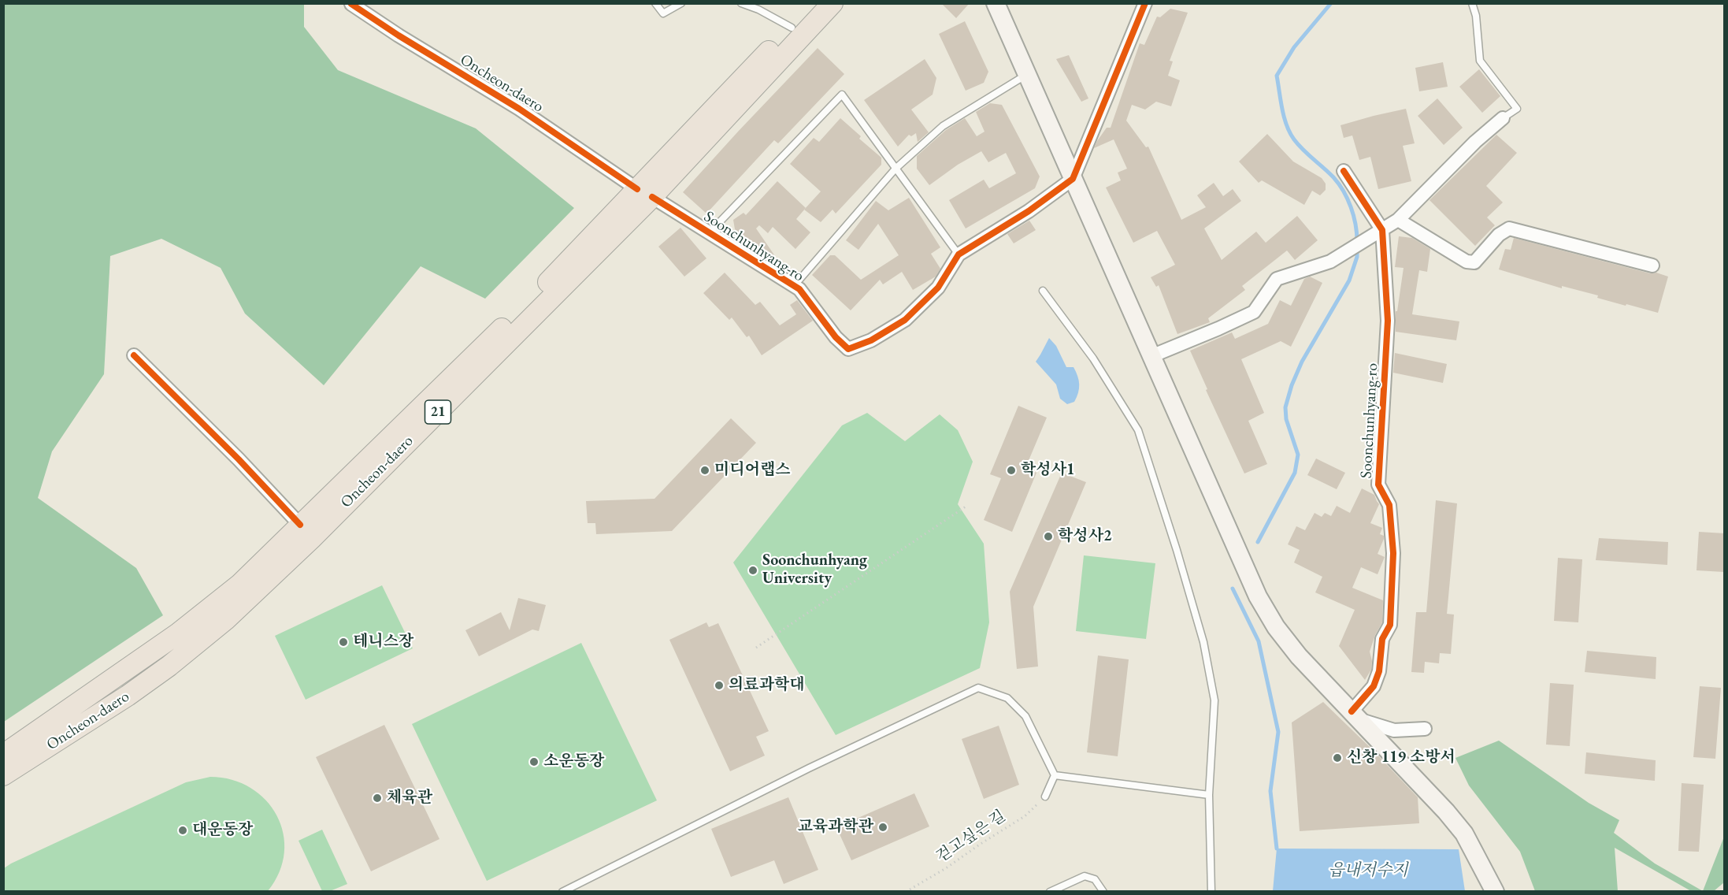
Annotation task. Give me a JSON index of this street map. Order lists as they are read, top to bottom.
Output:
{
  "streets": {
    "main road": ["Oncheon-daero", "21"],
    "street": ["Soonchunhyang-ro"],
    "path": ["걷고싶은 길"]
  },
  "crossings": [
    ["Oncheon-daero", "Soonchunhyang-ro"]
  ],
  "water": ["읍내저수지"],
  "places": [
    "미디어랩스",
    "학성사1",
    "학성사2",
    "Soonchunhyang University",
    "테니스장",
    "의료과학대",
    "신창 119 소방서",
    "소운동장",
    "체육관",
    "교육과학관",
    "대운동장"
  ]
}
